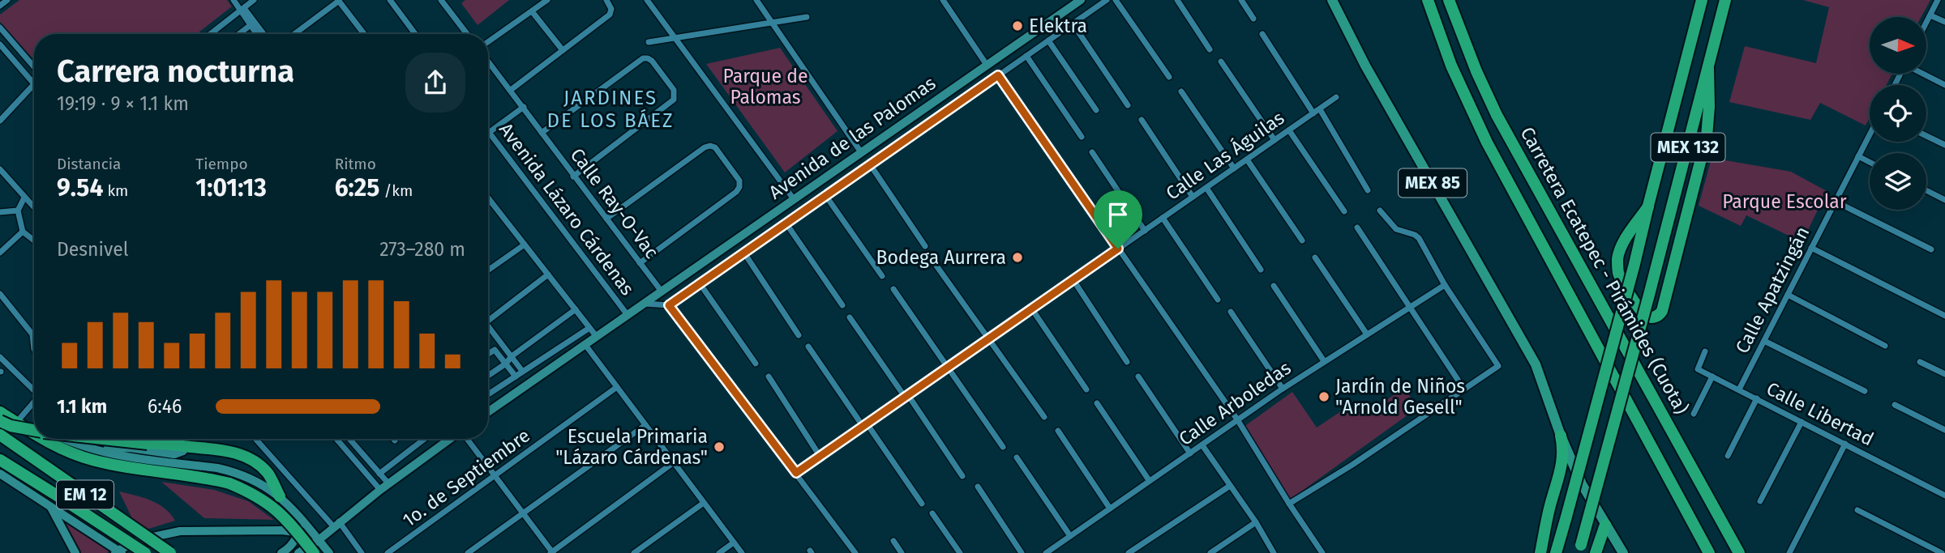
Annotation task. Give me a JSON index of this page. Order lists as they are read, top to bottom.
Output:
{
  "streets": {
    "highway": ["MEX 132", "Carretera Ecatepec - Pirámides (Cuota)", "EM 12"],
    "main road": ["Avenida de las Palomas", "MEX 85"],
    "street": [
      "Calle Las Águilas",
      "Calle Ray-O-Vac",
      "Avenida Lázaro Cárdenas",
      "Calle Apatzingán",
      "Calle Arboledas",
      "Calle Libertad",
      "1o. de Septiembre"
    ]
  },
  "crossings": [
    ["Avenida de las Palomas", "Calle Ray-O-Vac"],
    ["Avenida de las Palomas", "Avenida Lázaro Cárdenas"],
    ["Calle Apatzingán", "Calle Libertad"]
  ],
  "districts": ["JARDINES DE LOS BÁEZ"],
  "parks": ["Parque de Palomas", "Parque Escolar"],
  "places": [
    "Elektra",
    "Bodega Aurrera",
    "Jardín de Niños \"Arnold Gesell\"",
    "Escuela Primaria \"Lázaro Cárdenas\""
  ],
  "north": "right",
  "page": {
    "heading": ["Carrera nocturna", "19:19 · 9 × 1.1 km"],
    "stats": [
      ["Distancia", "9.54 km"],
      ["Tiempo", "1:01:13"],
      ["Ritmo", "6:25 /km"]
    ],
    "chart": ["Desnivel", "273–280 m"],
    "list": [
      {
        "name": "1.1 km",
        "note": "6:46"
      }
    ]
  }
}
